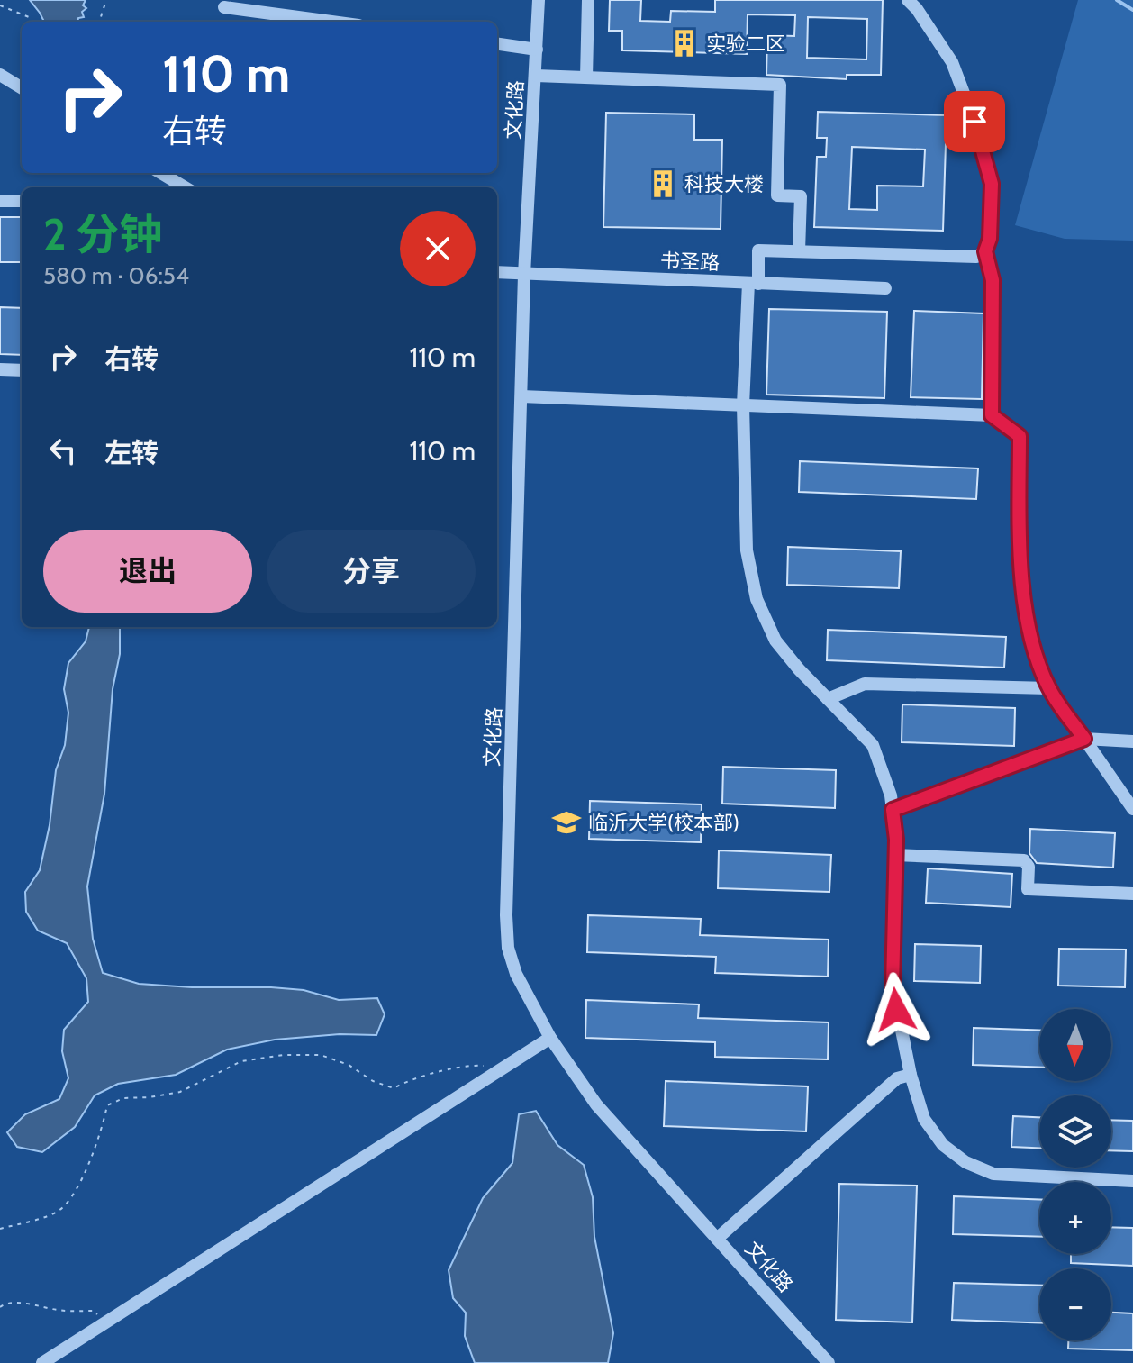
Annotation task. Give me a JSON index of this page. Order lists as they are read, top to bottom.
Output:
{
  "streets": {
    "street": ["文化路", "书圣路"]
  },
  "crossings": [
    ["文化路", "书圣路"]
  ],
  "places": {
    "building": ["实验二区", "科技大楼"],
    "school or university": ["临沂大学(校本部)"]
  },
  "north": "bottom",
  "page": {
    "turn": ["110 m", "右转"],
    "heading": ["2 分钟", "580 m · 06:54"],
    "list": [
      {
        "name": "右转",
        "value": "110 m"
      },
      {
        "name": "左转",
        "value": "110 m"
      }
    ],
    "buttons": ["退出", "分享"],
    "map_buttons": ["+", "−"]
  }
}
